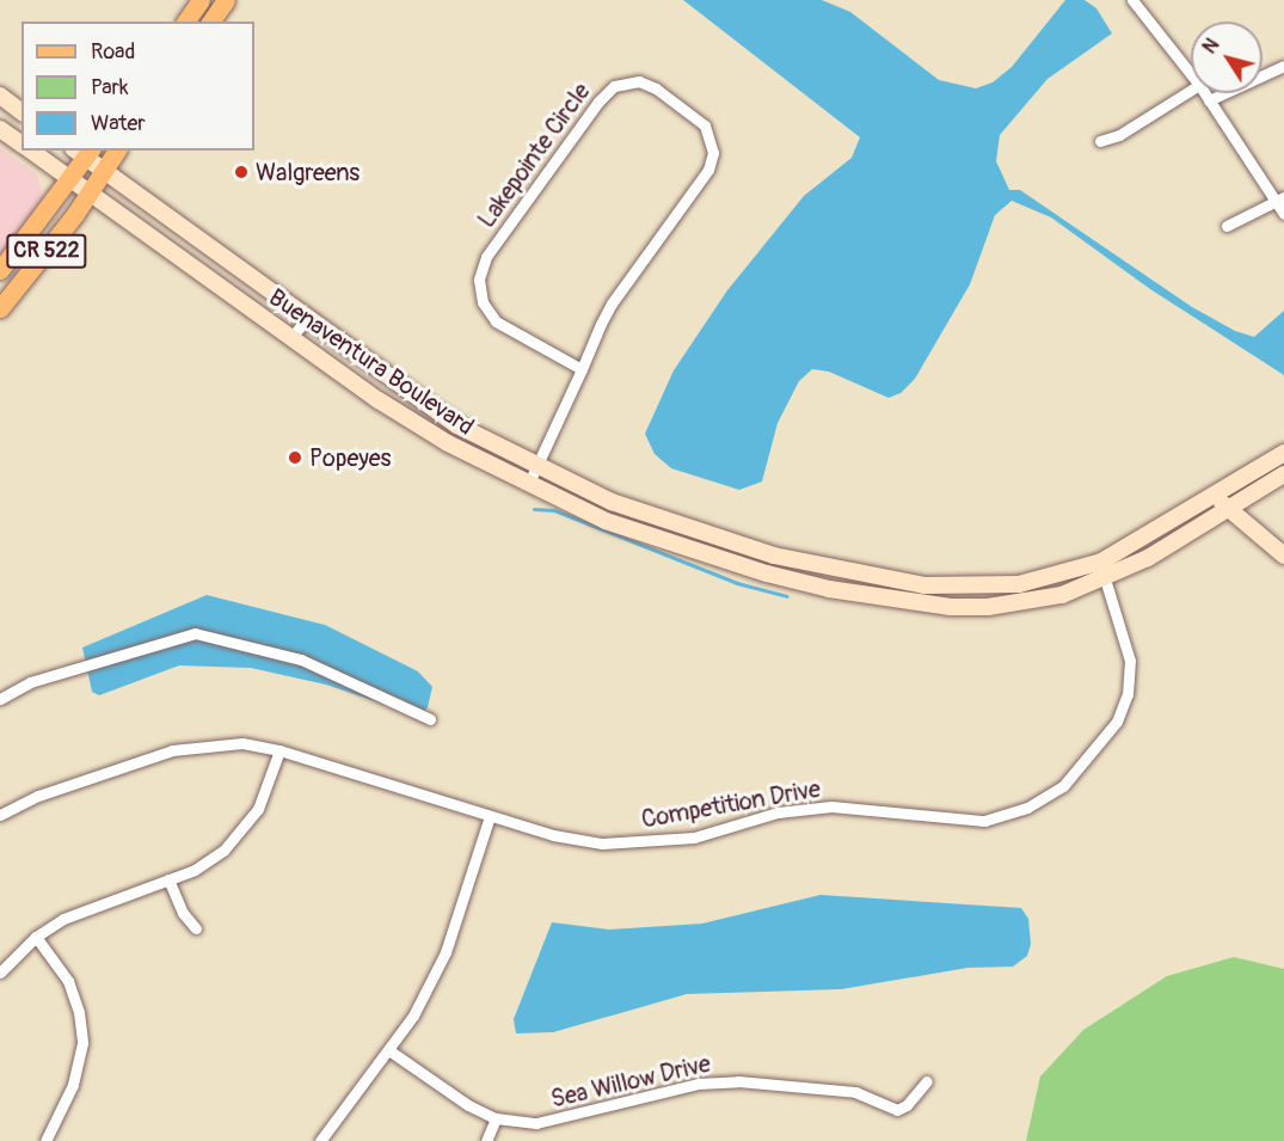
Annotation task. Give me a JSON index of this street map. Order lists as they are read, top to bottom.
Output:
{
  "streets": {
    "main road": ["CR 522", "Buenaventura Boulevard"],
    "street": ["Lakepointe Circle", "Competition Drive", "Sea Willow Drive"]
  },
  "crossings": [
    ["Lakepointe Circle", "Buenaventura Boulevard"],
    ["CR 522", "Buenaventura Boulevard"],
    ["Buenaventura Boulevard", "Competition Drive"]
  ],
  "places": ["Walgreens", "Popeyes"],
  "legend": ["Road", "Park", "Water"],
  "north": "top left"
}
